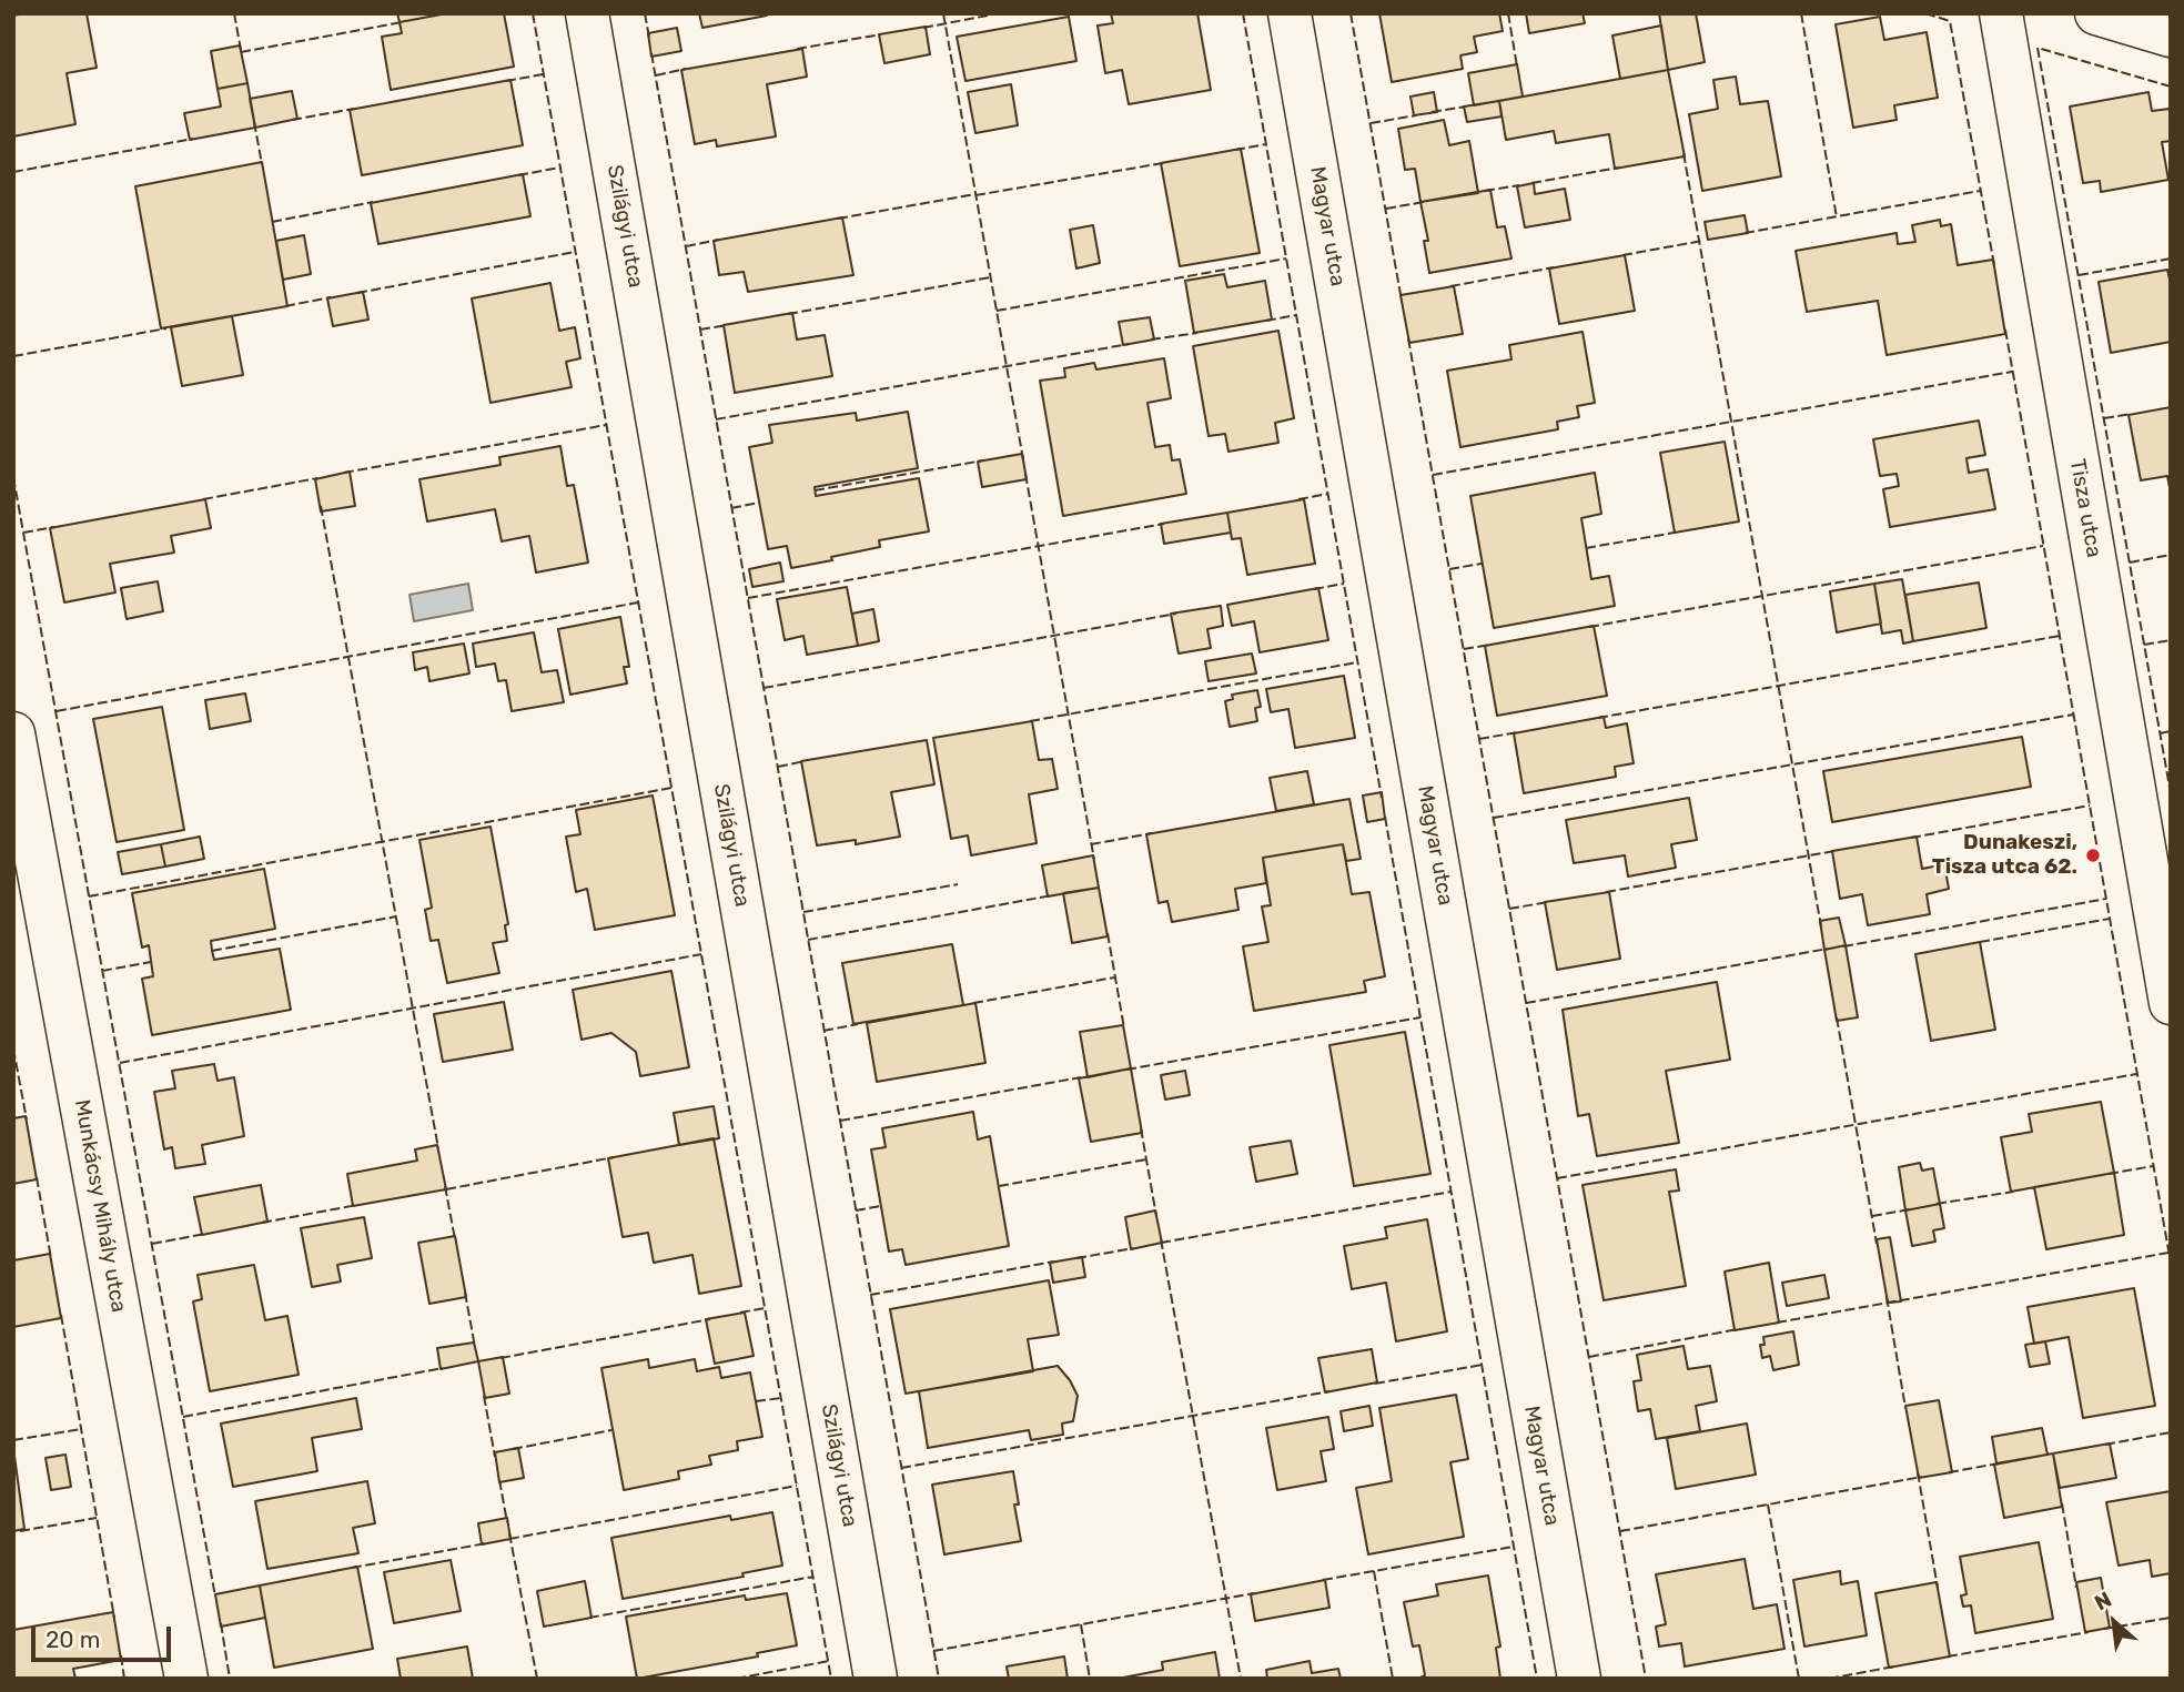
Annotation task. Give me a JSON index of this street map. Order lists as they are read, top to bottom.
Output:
{
  "streets": {
    "street": [
      "Szilágyi utca",
      "Magyar utca",
      "Tisza utca",
      "Munkácsy Mihály utca"
    ]
  },
  "places": ["Dunakeszi, Tisza utca 62."],
  "scale_bar": "20 m",
  "north": "top left"
}
